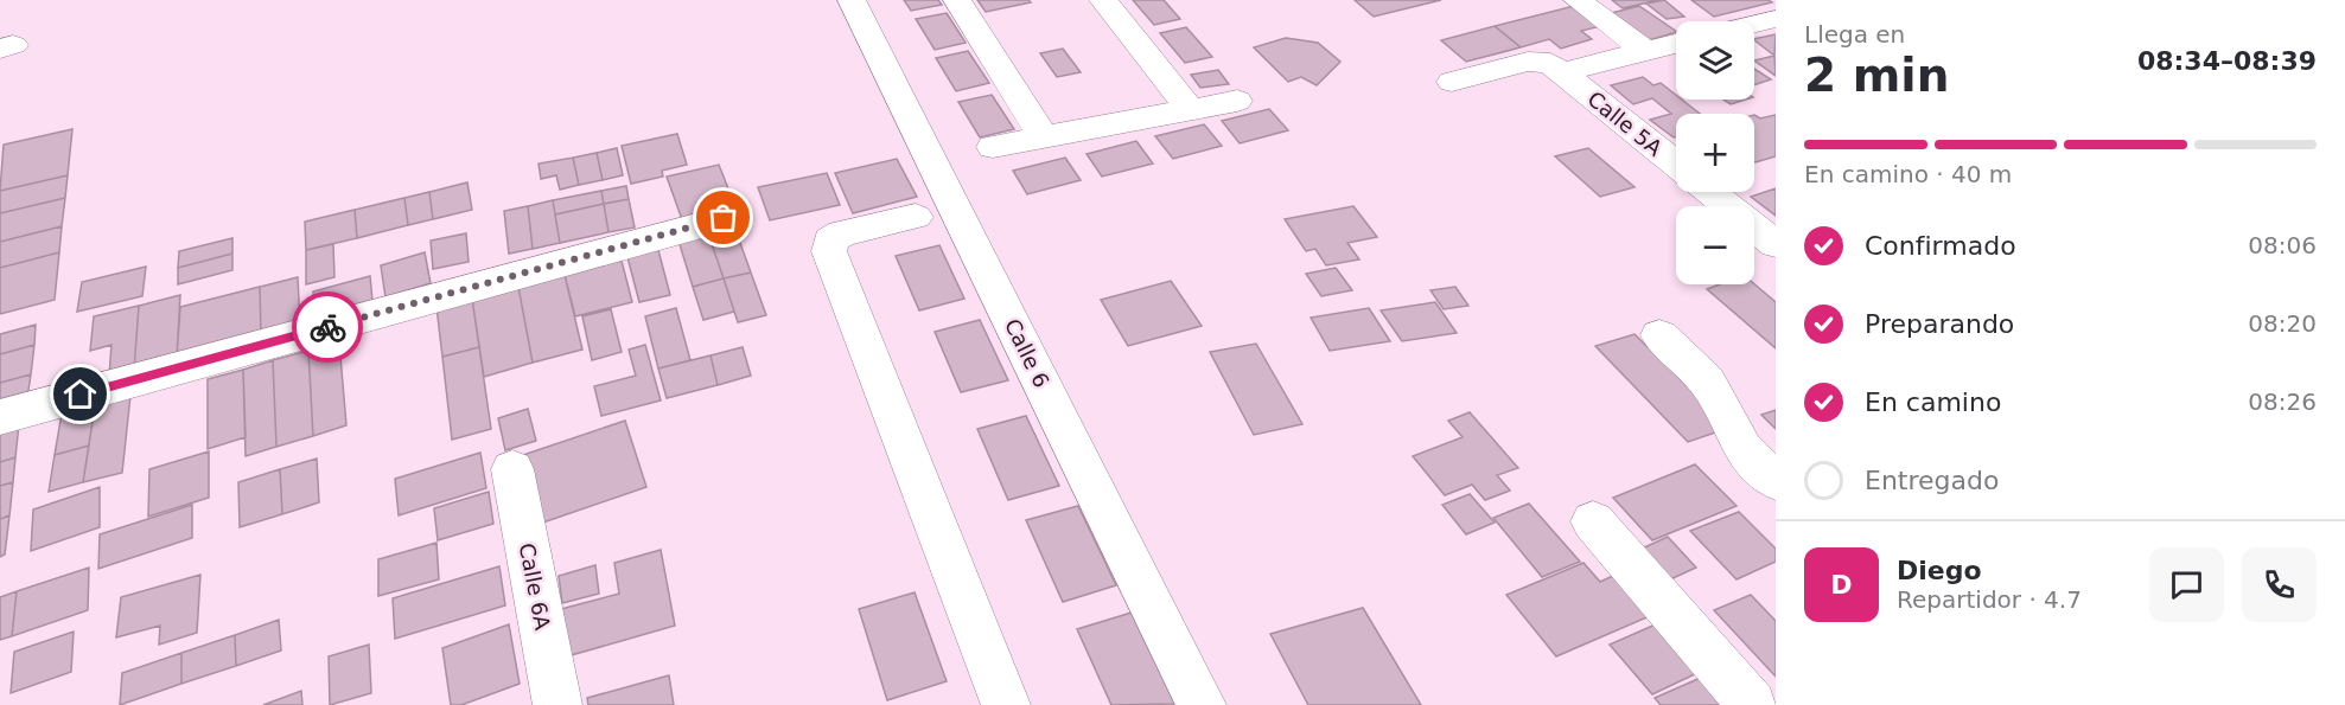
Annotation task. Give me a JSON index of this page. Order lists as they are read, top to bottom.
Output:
{
  "streets": {
    "street": ["Calle 5A", "Calle 6", "Calle 6A"]
  },
  "page": {
    "heading": ["2 min", "Llega en", "08:34–08:39"],
    "panel": ["Diego", "Repartidor · 4.7"],
    "map_buttons": ["+", "−"],
    "bar": "En camino · 40 m",
    "list": [
      ["Confirmado", "08:06"],
      ["Preparando", "08:20"],
      ["En camino", "08:26"],
      "Entregado"
    ],
    "round": "D"
  }
}
